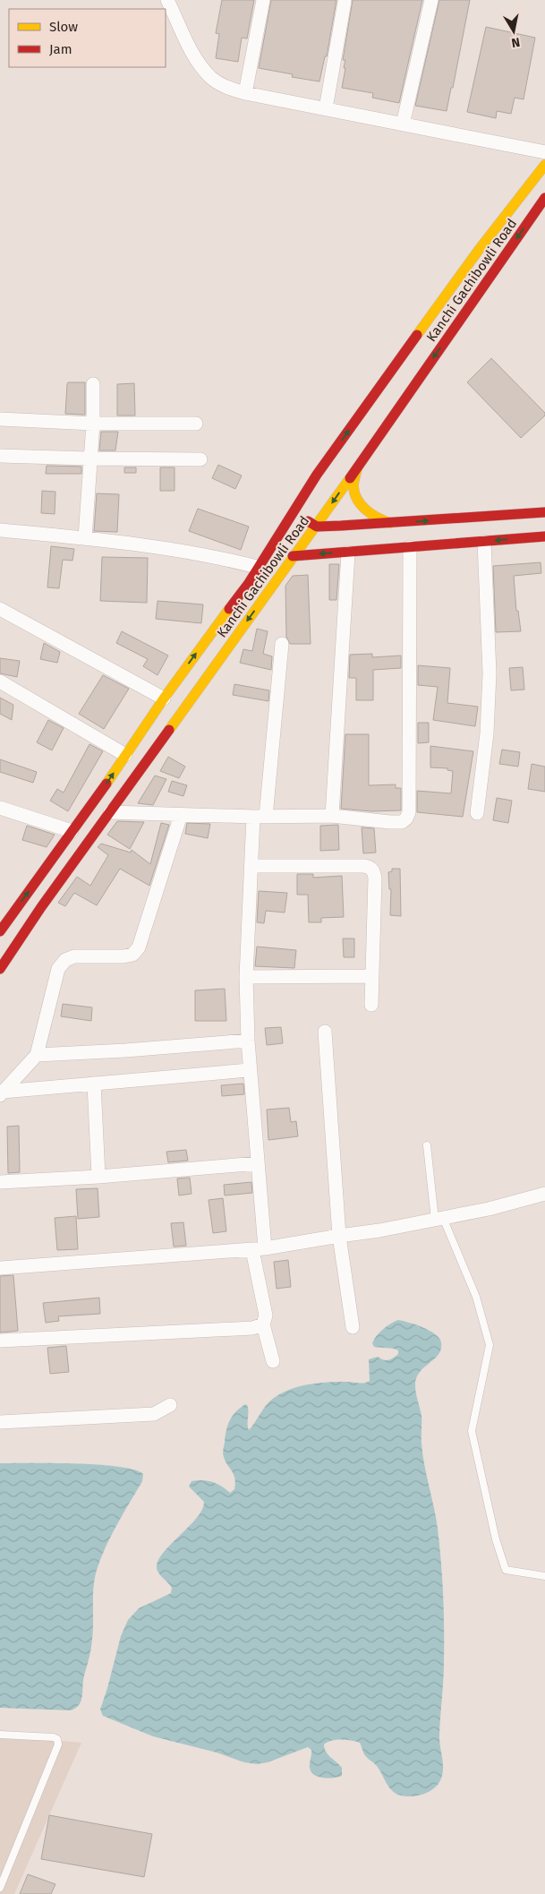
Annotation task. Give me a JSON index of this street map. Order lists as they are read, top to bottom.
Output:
{
  "streets": {
    "main road": ["Kanchi Gachibowli Road"]
  },
  "legend": ["Slow", "Jam"],
  "north": "bottom"
}
